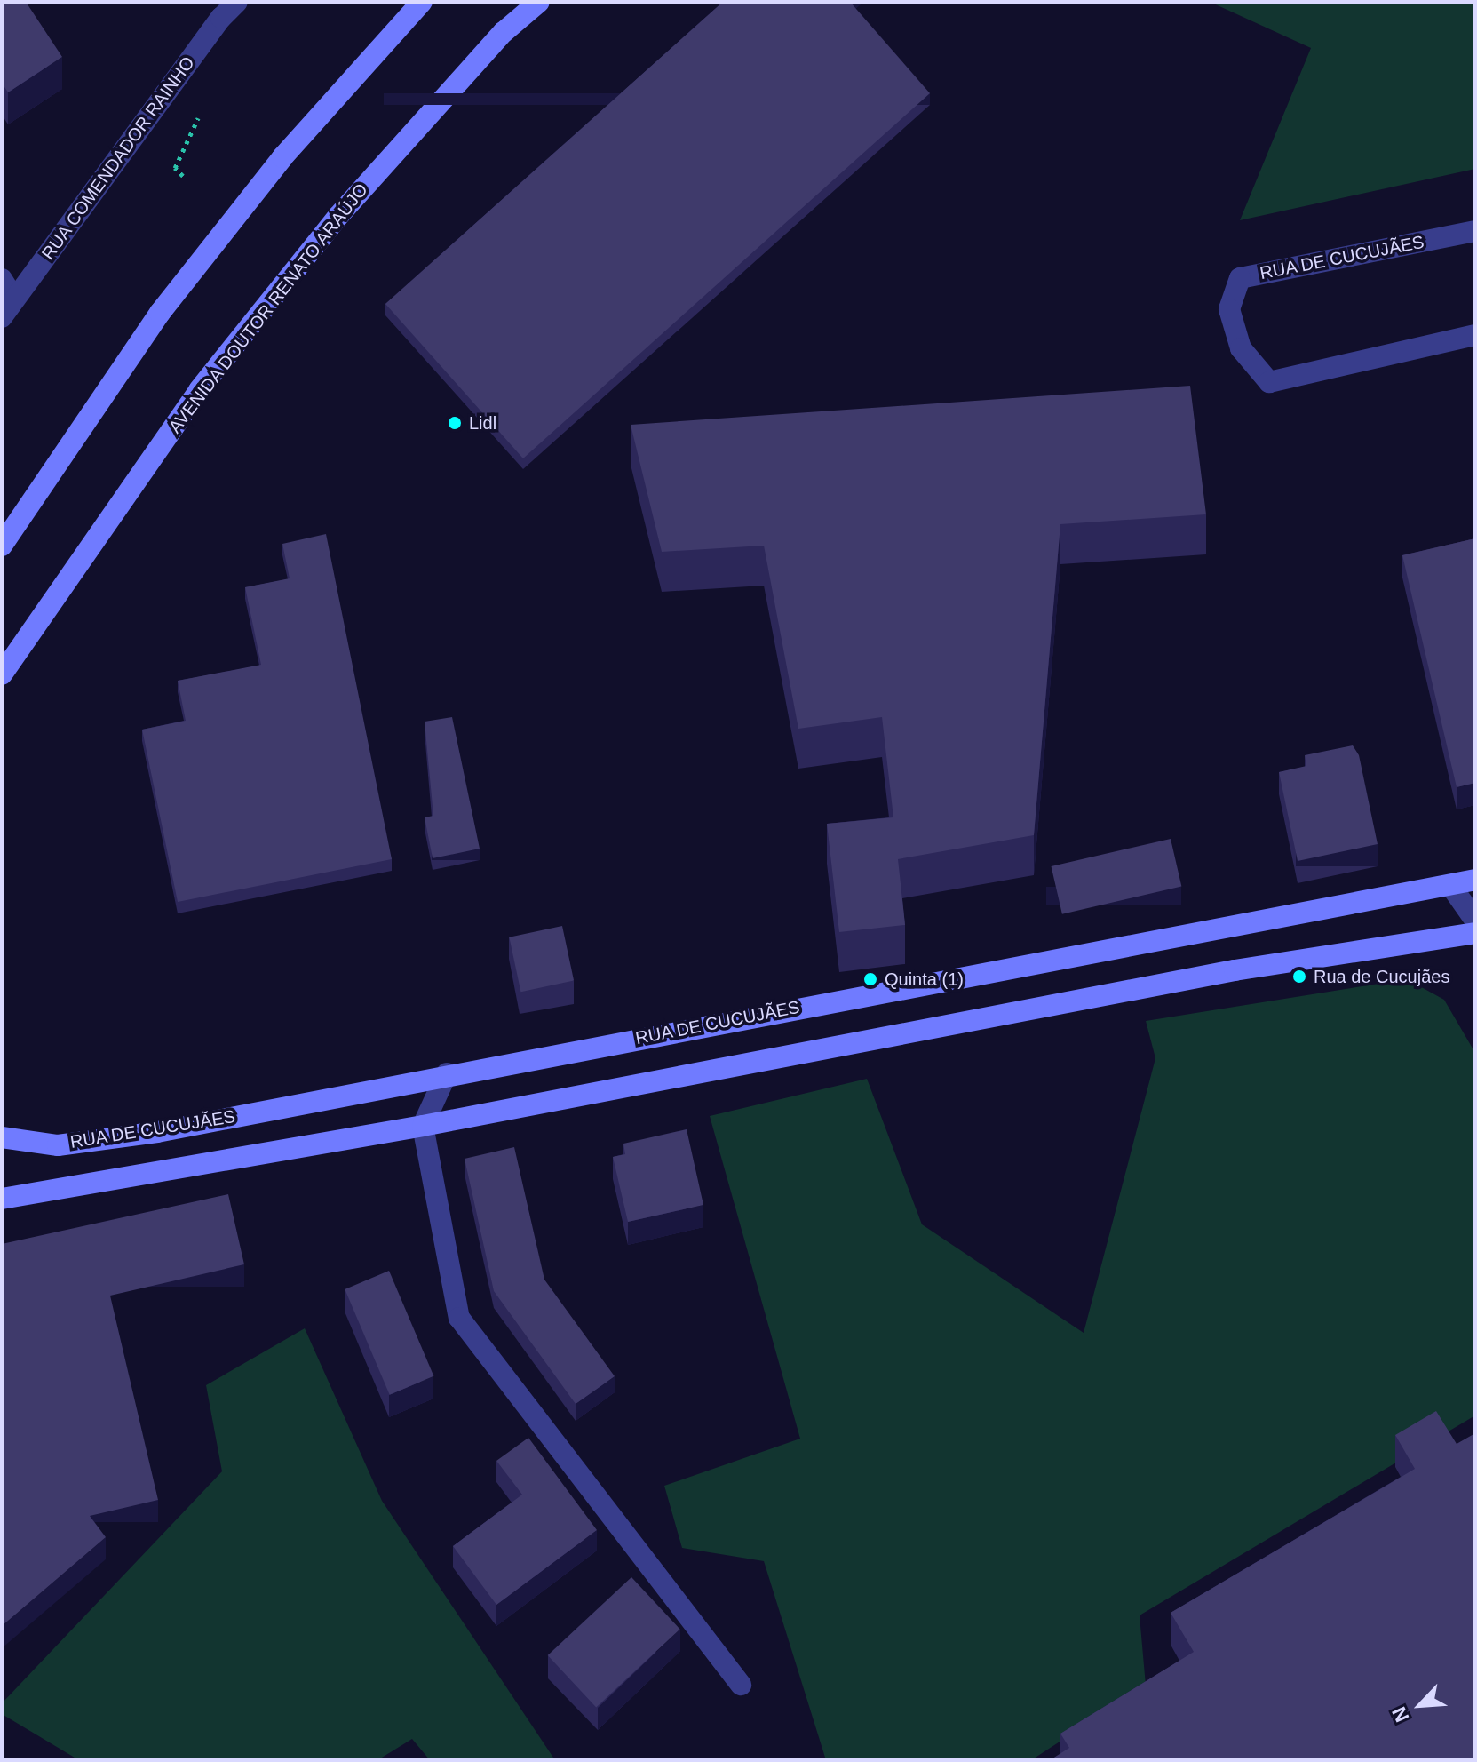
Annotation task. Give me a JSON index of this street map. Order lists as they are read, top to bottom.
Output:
{
  "streets": {
    "street": ["RUA COMENDADOR RAINHO", "RUA DE CUCUJÃES", "AVENIDA DOUTOR RENATO ARAÚJO"]
  },
  "places": ["Lidl", "Rua de Cucujães", "Quinta (1)"],
  "north": "bottom left"
}
